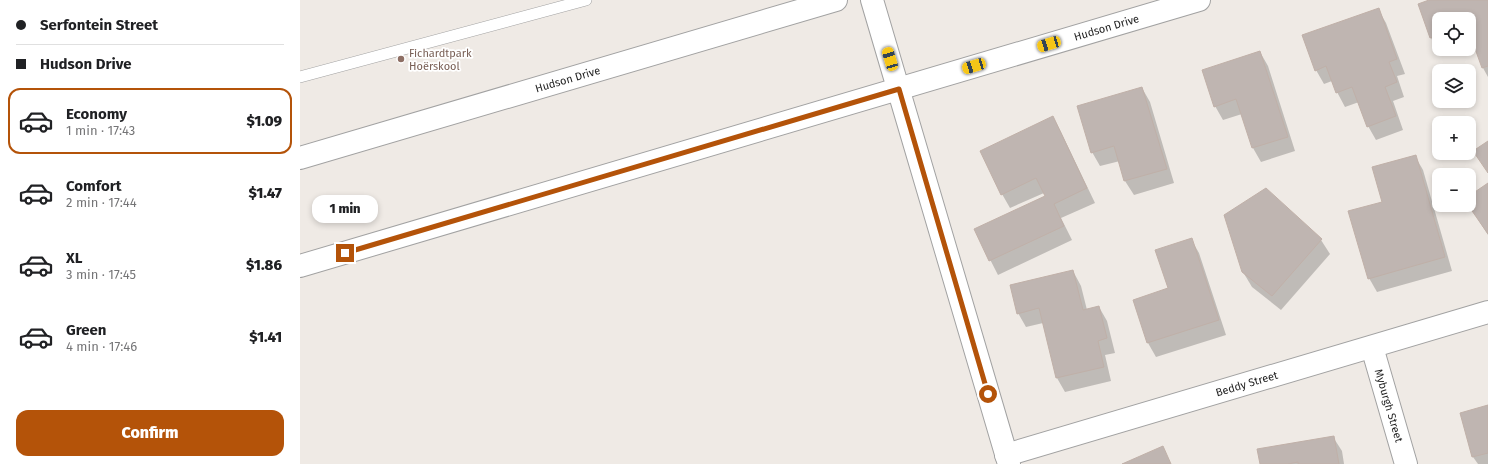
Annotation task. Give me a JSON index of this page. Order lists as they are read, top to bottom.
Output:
{
  "streets": {
    "street": ["Hudson Drive", "Beddy Street", "Myburgh Street"]
  },
  "crossings": [
    ["Beddy Street", "Myburgh Street"]
  ],
  "places": ["Fichardtpark Hoërskool"],
  "page": {
    "banner": ["Serfontein Street", "Hudson Drive"],
    "map_buttons": ["+", "−"],
    "list": [
      {
        "name": "Economy",
        "note": "1 min · 17:43",
        "value": "$1.09"
      },
      {
        "name": "Comfort",
        "note": "2 min · 17:44",
        "value": "$1.47"
      },
      {
        "name": "XL",
        "note": "3 min · 17:45",
        "value": "$1.86"
      },
      {
        "name": "Green",
        "note": "4 min · 17:46",
        "value": "$1.41"
      }
    ],
    "bubble": "1 min",
    "buttons": "Confirm"
  }
}
